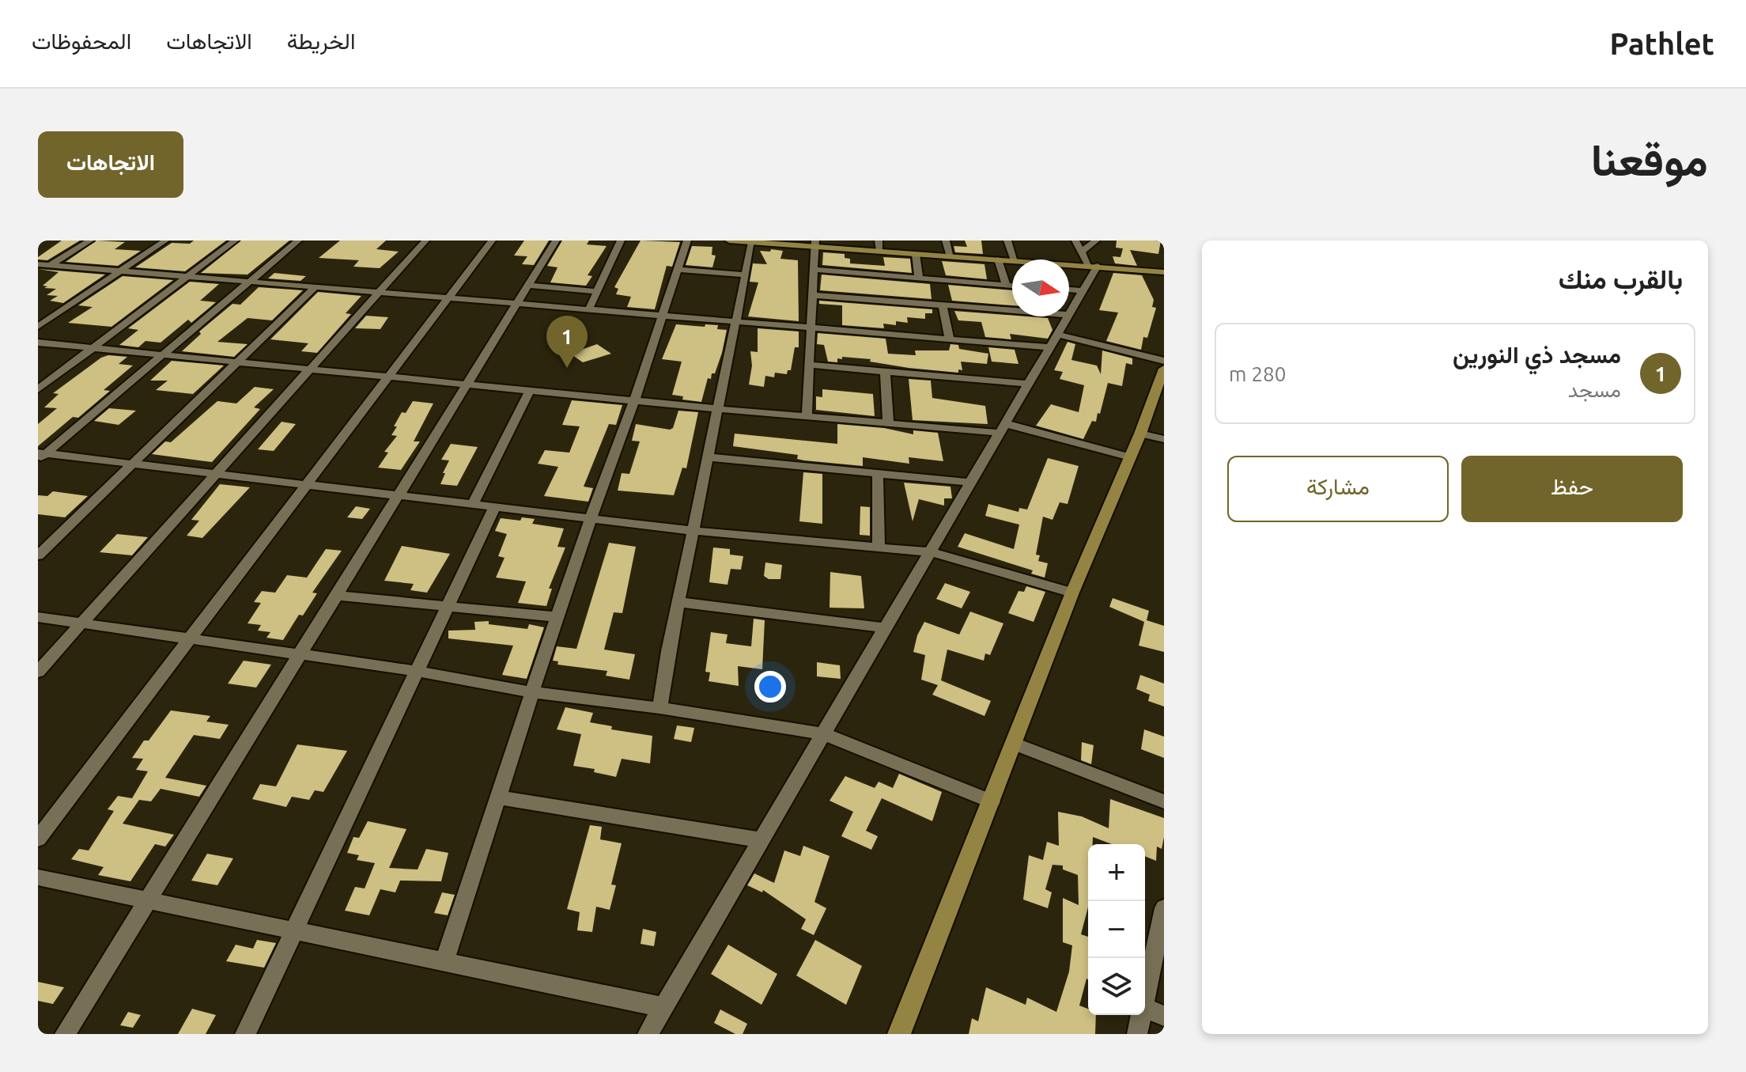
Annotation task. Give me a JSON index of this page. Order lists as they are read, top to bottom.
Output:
{
  "north": "right",
  "page": {
    "header": "Pathlet",
    "nav": ["الخريطة", "الاتجاهات", "المحفوظات"],
    "title": "موقعنا",
    "buttons": [
      "الاتجاهات",
      ["حفظ", "مشاركة"]
    ],
    "heading": "بالقرب منك",
    "pins": "1",
    "list": [
      {
        "mark": "1",
        "name": "مسجد ذي النورين",
        "note": "مسجد",
        "value": "280 m"
      }
    ],
    "map_buttons": ["+", "−"]
  }
}
